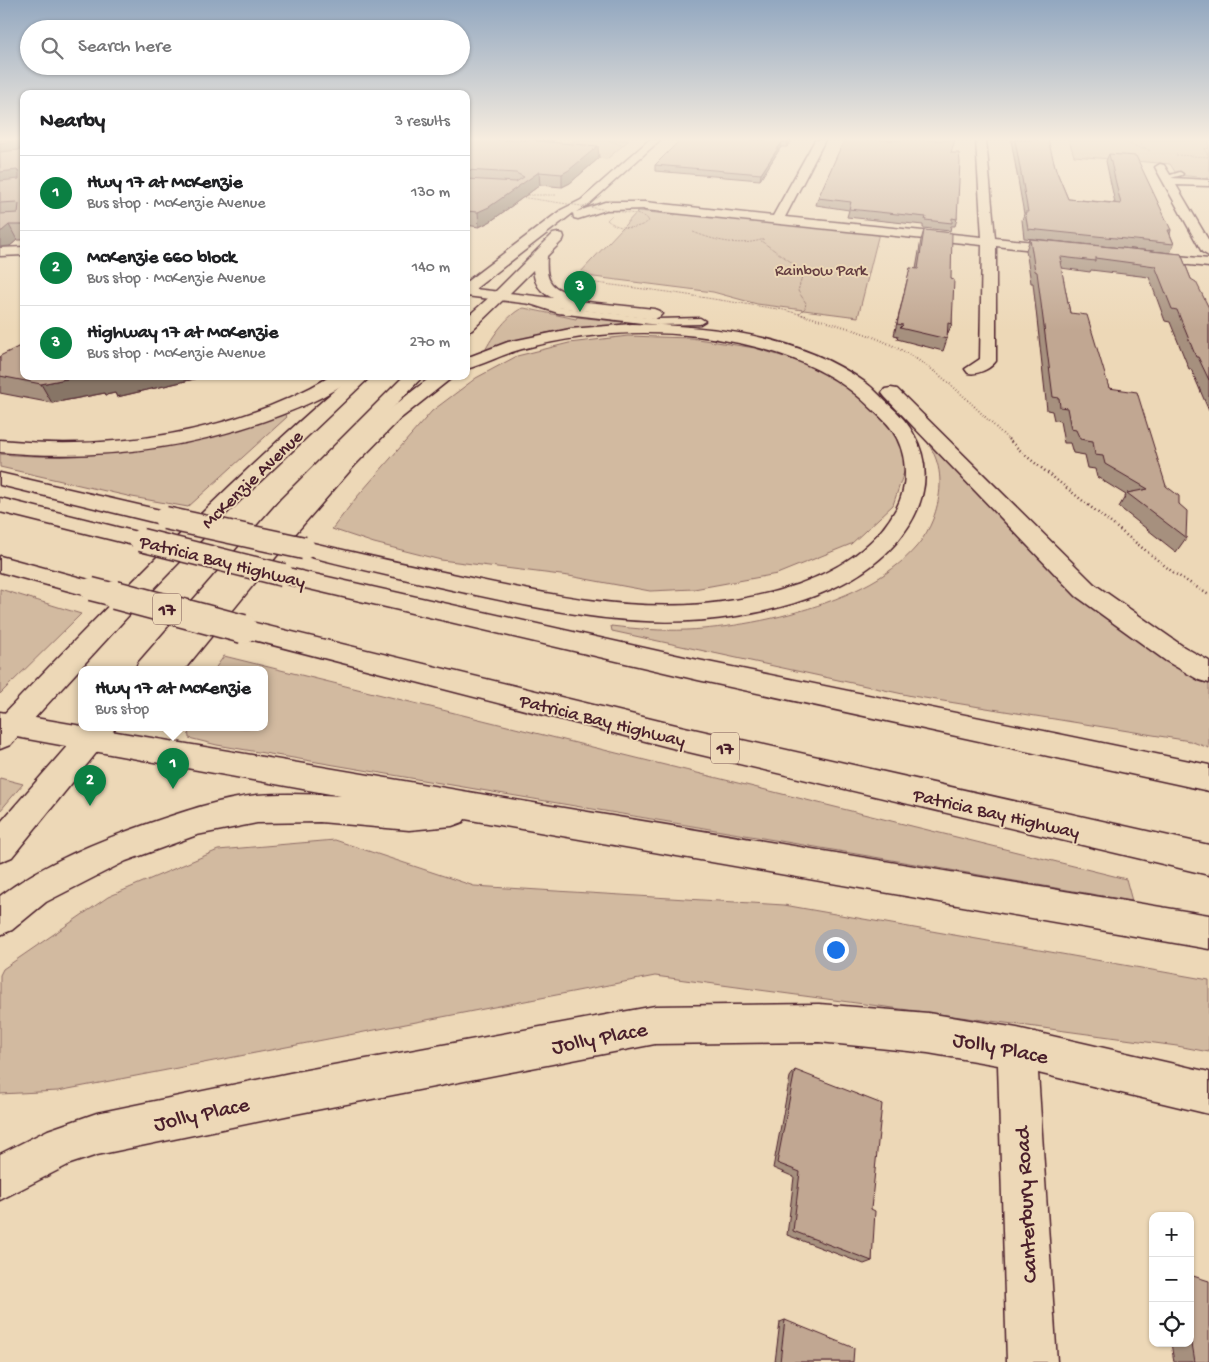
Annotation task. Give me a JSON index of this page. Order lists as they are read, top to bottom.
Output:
{
  "streets": {
    "main road": [
      "McKenzie Avenue",
      "Patricia Bay Highway",
      "17",
      "Jolly Place",
      "Canterbury Road"
    ]
  },
  "crossings": [
    ["Jolly Place", "Canterbury Road"]
  ],
  "parks": ["Rainbow Park"],
  "page": {
    "search": "Search here",
    "heading": ["Nearby", "3 results"],
    "list": [
      {
        "mark": "1",
        "name": "Hwy 17 at McKenzie",
        "note": "Bus stop · McKenzie Avenue",
        "value": "130 m"
      },
      {
        "mark": "2",
        "name": "McKenzie 660 block",
        "note": "Bus stop · McKenzie Avenue",
        "value": "140 m"
      },
      {
        "mark": "3",
        "name": "Highway 17 at McKenzie",
        "note": "Bus stop · McKenzie Avenue",
        "value": "270 m"
      }
    ],
    "pins": ["3", "1", "2"],
    "popup": ["Hwy 17 at McKenzie", "Bus stop"],
    "map_buttons": ["+", "−"]
  }
}
